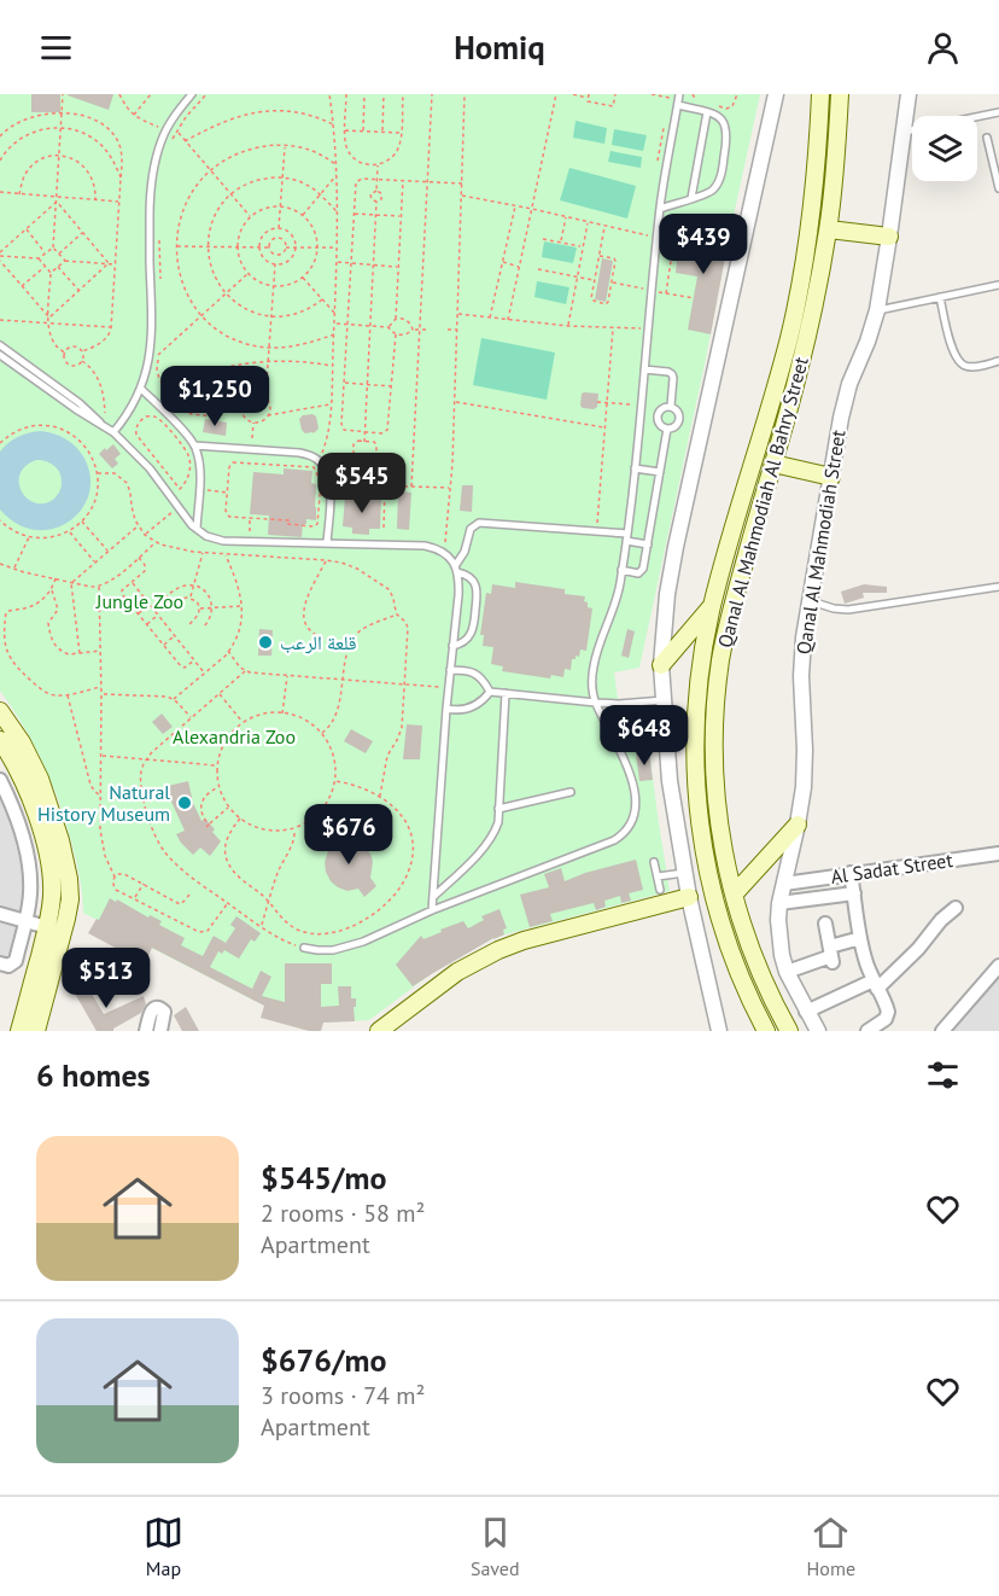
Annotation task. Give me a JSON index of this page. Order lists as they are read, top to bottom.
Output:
{
  "streets": {
    "main road": ["Qanal Al Mahmodiah Al Bahry Street"],
    "street": ["Qanal Al Mahmodiah Street", "Al Sadat Street"]
  },
  "crossings": [
    ["Qanal Al Mahmodiah Street", "Al Sadat Street"]
  ],
  "parks": ["Jungle Zoo", "Alexandria Zoo"],
  "places": ["قلعة الرعب", "Natural History Museum"],
  "page": {
    "header": "Homiq",
    "price": [
      "$439",
      "$1,250",
      "$545",
      "$648",
      "$676",
      "$513"
    ],
    "heading": "6 homes",
    "list": [
      {
        "name": "$545/mo",
        "note": "2 rooms · 58 m² · Apartment"
      },
      {
        "name": "$676/mo",
        "note": "3 rooms · 74 m² · Apartment"
      }
    ],
    "tabs": ["Map", "Saved", "Home"]
  }
}
